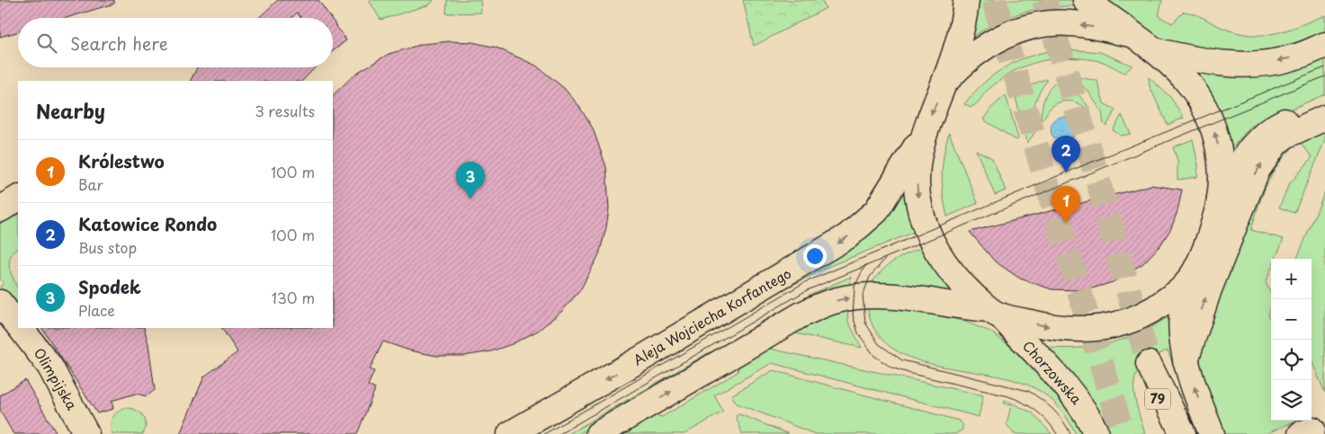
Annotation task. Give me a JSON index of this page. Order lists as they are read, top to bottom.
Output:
{
  "streets": {
    "main road": [
      "Aleja Wojciecha Korfantego",
      "Chorzowska",
      "Olimpijska",
      "79"
    ]
  },
  "crossings": [
    ["Aleja Wojciecha Korfantego", "Chorzowska"]
  ],
  "one_way": ["Chorzowska"],
  "page": {
    "search": "Search here",
    "heading": ["Nearby", "3 results"],
    "pins": ["2", "3", "1"],
    "list": [
      {
        "mark": "1",
        "name": "Królestwo",
        "note": "Bar",
        "value": "100 m"
      },
      {
        "mark": "2",
        "name": "Katowice Rondo",
        "note": "Bus stop",
        "value": "100 m"
      },
      {
        "mark": "3",
        "name": "Spodek",
        "note": "Place",
        "value": "130 m"
      }
    ],
    "map_buttons": ["+", "−"]
  }
}
